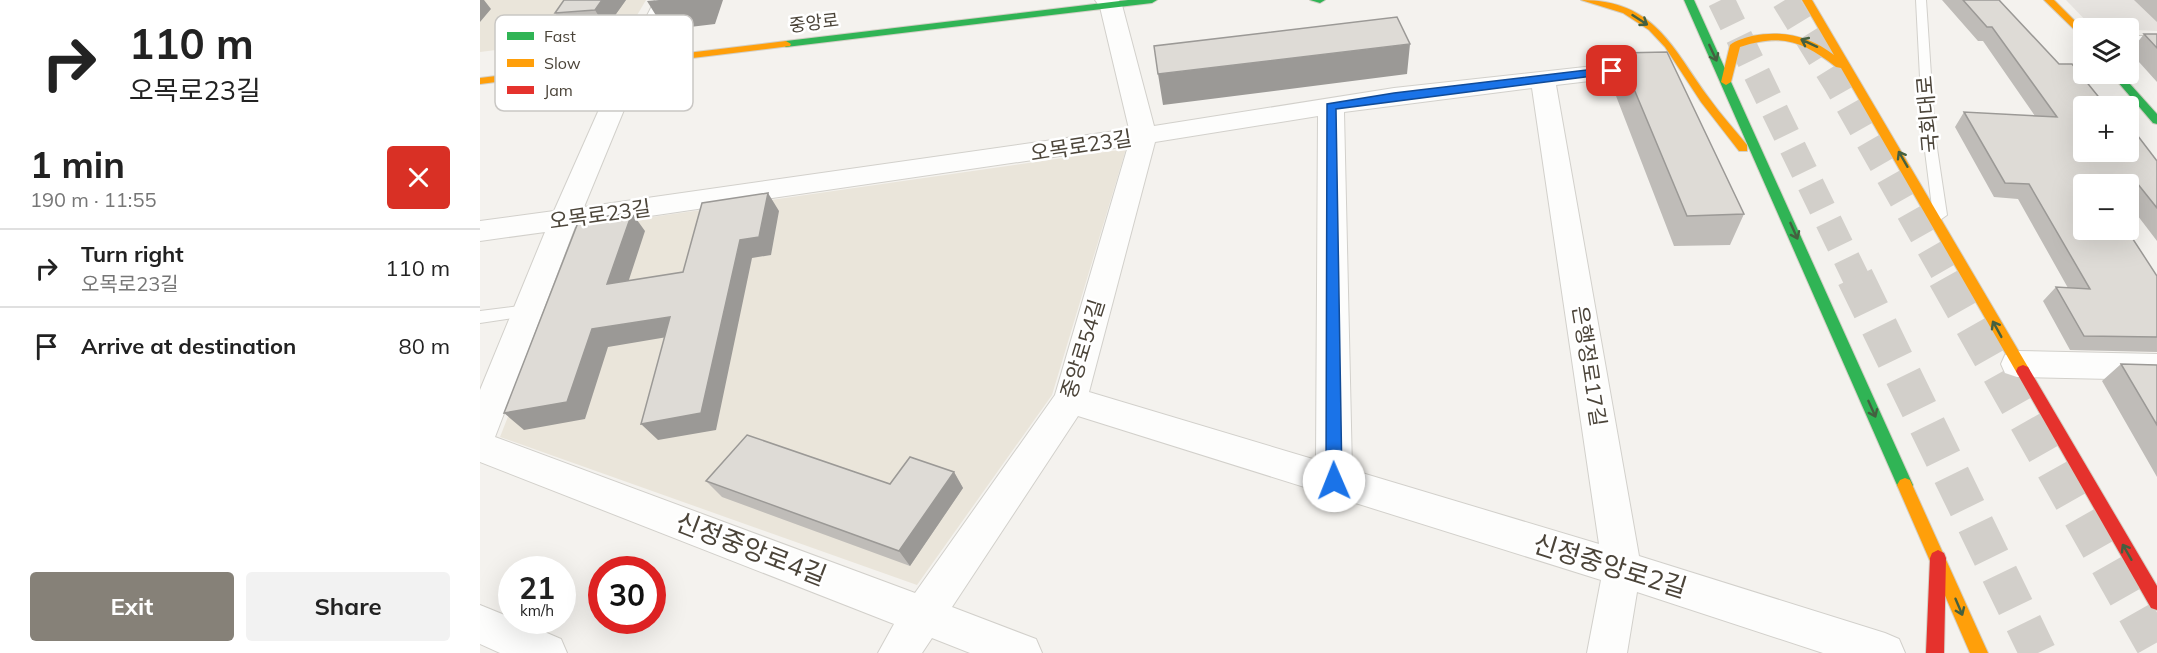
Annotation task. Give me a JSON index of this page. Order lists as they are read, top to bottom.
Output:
{
  "streets": {
    "main road": ["중앙로"],
    "street": [
      "오목로23길",
      "중앙로54길",
      "은행정로17길",
      "신정중앙로4길",
      "신정중앙로2길"
    ],
    "lane": ["국회대로"]
  },
  "crossings": [
    ["중앙로", "중앙로54길"],
    ["오목로23길", "중앙로54길"],
    ["오목로23길", "은행정로17길"],
    ["중앙로54길", "신정중앙로4길"],
    ["중앙로54길", "신정중앙로2길"],
    ["은행정로17길", "신정중앙로2길"]
  ],
  "legend": ["Fast", "Slow", "Jam"],
  "page": {
    "turn": ["110 m", "오목로23길"],
    "map_buttons": ["+", "−"],
    "heading": ["1 min", "190 m · 11:55"],
    "list": [
      {
        "name": "Turn right",
        "note": "오목로23길",
        "value": "110 m"
      },
      {
        "name": "Arrive at destination",
        "value": "80 m"
      }
    ],
    "speed": "21 km/h",
    "limit": "30",
    "buttons": ["Exit", "Share"]
  }
}
